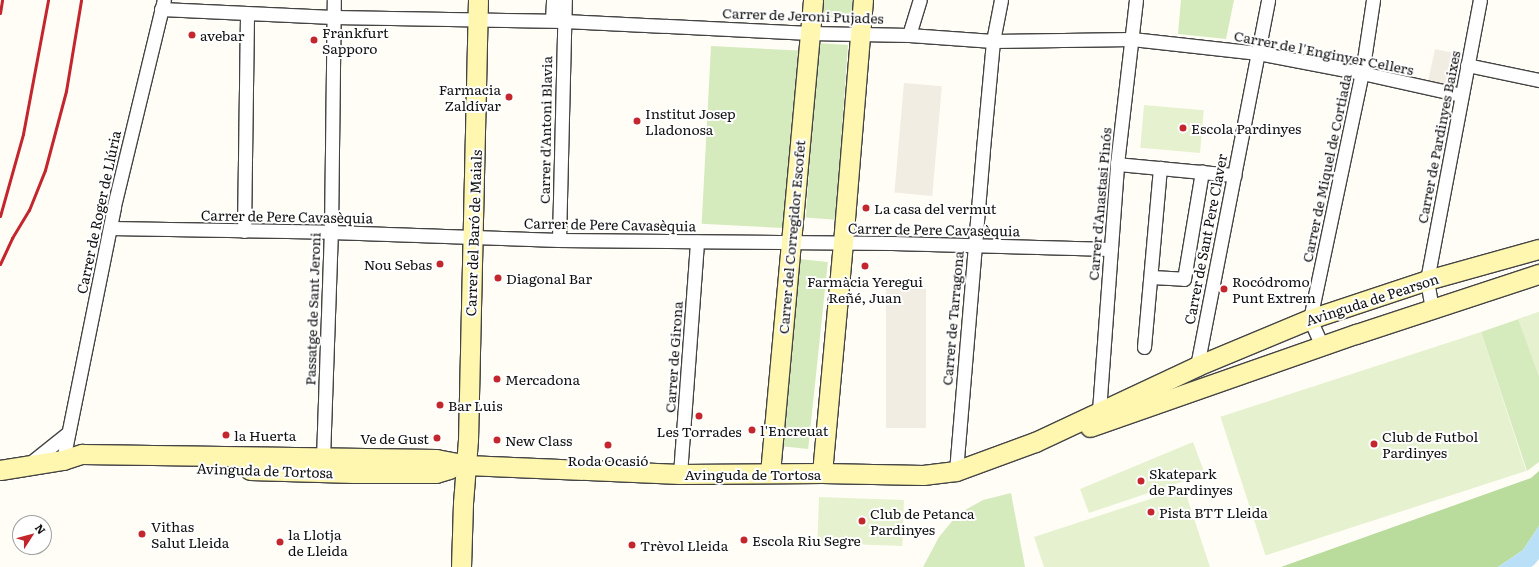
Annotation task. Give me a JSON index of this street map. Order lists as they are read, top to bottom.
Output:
{
  "streets": {
    "street": [
      "Carrer de Jeroni Pujades",
      "Carrer de l'Enginyer Cellers",
      "Carrer d'Antoni Blavia",
      "Carrer de Pardinyes Baixes",
      "Carrer de Miquel de Cortiada",
      "Carrer d'Anastasi Pinós",
      "Carrer de Roger de Llúria",
      "Carrer de Pere Cavasèquia",
      "Carrer del Baró de Maials",
      "Carrer del Corregidor Escofet",
      "Carrer de Sant Pere Claver",
      "Avinguda de Pearson",
      "Passatge de Sant Jeroni",
      "Carrer de Tarragona",
      "Carrer de Girona",
      "Avinguda de Tortosa"
    ]
  },
  "crossings": [
    ["Carrer de Jeroni Pujades", "Carrer de l'Enginyer Cellers"],
    ["Carrer de Jeroni Pujades", "Carrer d'Antoni Blavia"],
    ["Carrer de Jeroni Pujades", "Carrer d'Anastasi Pinós"],
    ["Carrer de Jeroni Pujades", "Carrer de Roger de Llúria"],
    ["Carrer de Jeroni Pujades", "Carrer del Baró de Maials"],
    ["Carrer de Jeroni Pujades", "Carrer del Corregidor Escofet"],
    ["Carrer de Jeroni Pujades", "Passatge de Sant Jeroni"],
    ["Carrer de Jeroni Pujades", "Carrer de Tarragona"],
    ["Carrer de l'Enginyer Cellers", "Carrer de Pardinyes Baixes"],
    ["Carrer de l'Enginyer Cellers", "Carrer de Miquel de Cortiada"],
    ["Carrer de l'Enginyer Cellers", "Carrer d'Anastasi Pinós"],
    ["Carrer de l'Enginyer Cellers", "Carrer de Sant Pere Claver"],
    ["Carrer d'Antoni Blavia", "Carrer de Pere Cavasèquia"],
    ["Carrer de Pardinyes Baixes", "Avinguda de Pearson"],
    ["Carrer de Miquel de Cortiada", "Avinguda de Pearson"],
    ["Carrer d'Anastasi Pinós", "Carrer de Pere Cavasèquia"],
    ["Carrer d'Anastasi Pinós", "Avinguda de Pearson"],
    ["Carrer d'Anastasi Pinós", "Avinguda de Tortosa"],
    ["Carrer de Roger de Llúria", "Carrer de Pere Cavasèquia"],
    ["Carrer de Roger de Llúria", "Avinguda de Tortosa"],
    ["Carrer de Pere Cavasèquia", "Carrer del Baró de Maials"],
    ["Carrer de Pere Cavasèquia", "Carrer del Corregidor Escofet"],
    ["Carrer de Pere Cavasèquia", "Passatge de Sant Jeroni"],
    ["Carrer de Pere Cavasèquia", "Carrer de Tarragona"],
    ["Carrer de Pere Cavasèquia", "Carrer de Girona"],
    ["Carrer del Baró de Maials", "Avinguda de Tortosa"],
    ["Carrer del Corregidor Escofet", "Avinguda de Tortosa"],
    ["Carrer de Sant Pere Claver", "Avinguda de Pearson"],
    ["Avinguda de Pearson", "Avinguda de Tortosa"],
    ["Passatge de Sant Jeroni", "Avinguda de Tortosa"],
    ["Carrer de Tarragona", "Avinguda de Tortosa"],
    ["Carrer de Girona", "Avinguda de Tortosa"]
  ],
  "places": [
    "avebar",
    "Frankfurt Sapporo",
    "Farmacia Zaldívar",
    "Institut Josep Lladonosa",
    "Escola Pardinyes",
    "La casa del vermut",
    "Nou Sebas",
    "Farmàcia Yeregui Reñé, Juan",
    "Diagonal Bar",
    "Rocódromo Punt Extrem",
    "Mercadona",
    "Bar Luis",
    "Les Torrades",
    "l'Encreuat",
    "la Huerta",
    "Ve de Gust",
    "New Class",
    "Club de Futbol Pardinyes",
    "Roda Ocasió",
    "Skatepark de Pardinyes",
    "Pista BTT Lleida",
    "Club de Petanca Pardinyes",
    "Vithas Salut Lleida",
    "Escola Riu Segre",
    "la Llotja de Lleida",
    "Trèvol Lleida"
  ],
  "north": "top right"
}
